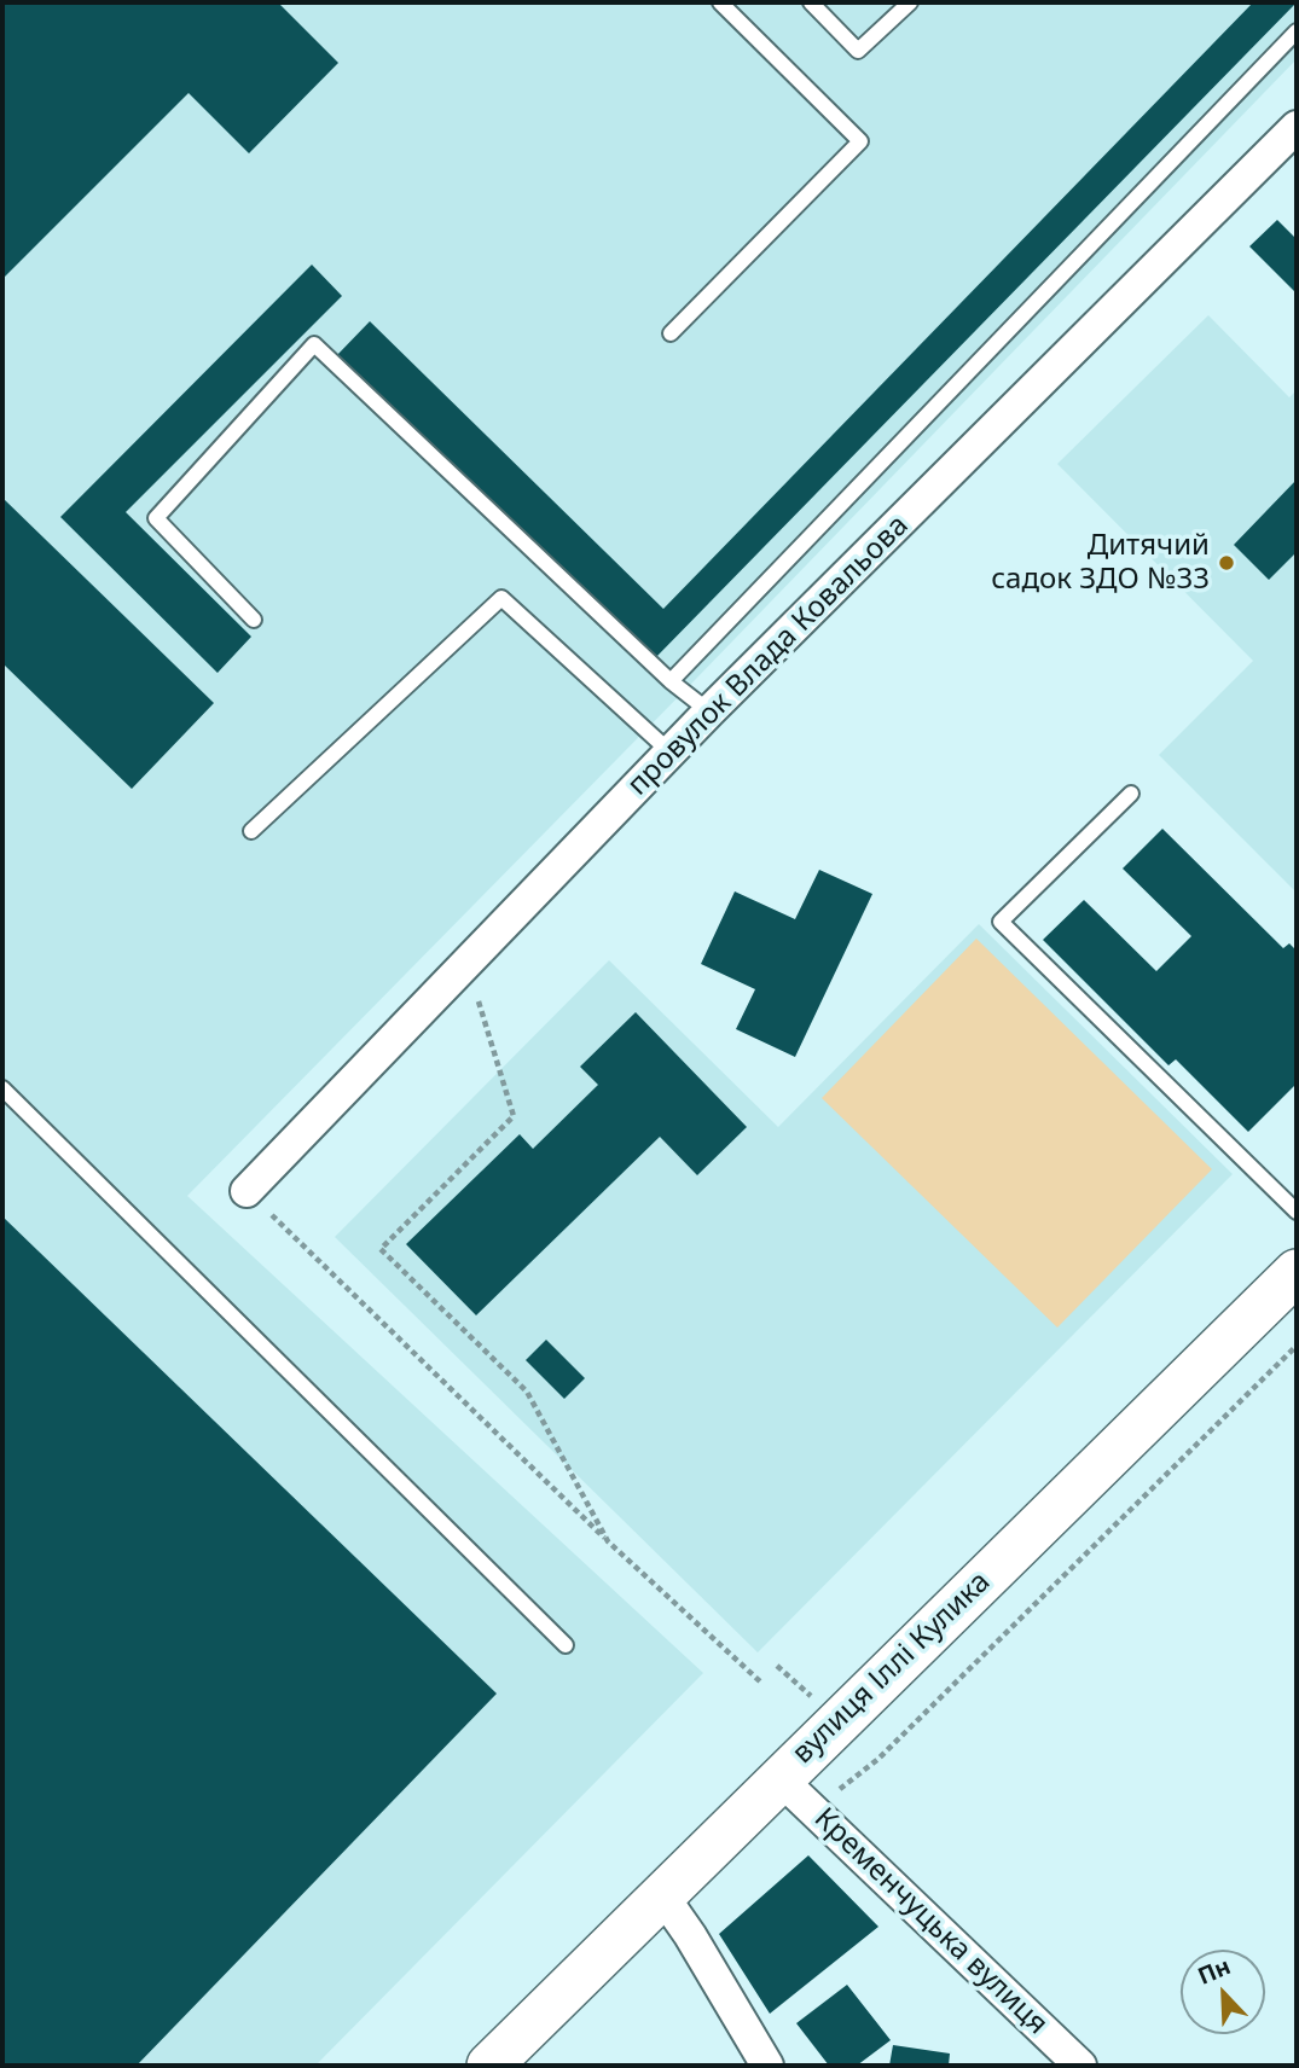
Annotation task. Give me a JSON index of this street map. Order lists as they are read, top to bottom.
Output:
{
  "streets": {
    "street": ["провулок Влада Ковальова", "вулиця Іллі Кулика", "Кременчуцька вулиця"]
  },
  "crossings": [
    ["вулиця Іллі Кулика", "Кременчуцька вулиця"]
  ],
  "places": ["Дитячий садок ЗДО №33"],
  "north": "top left"
}
